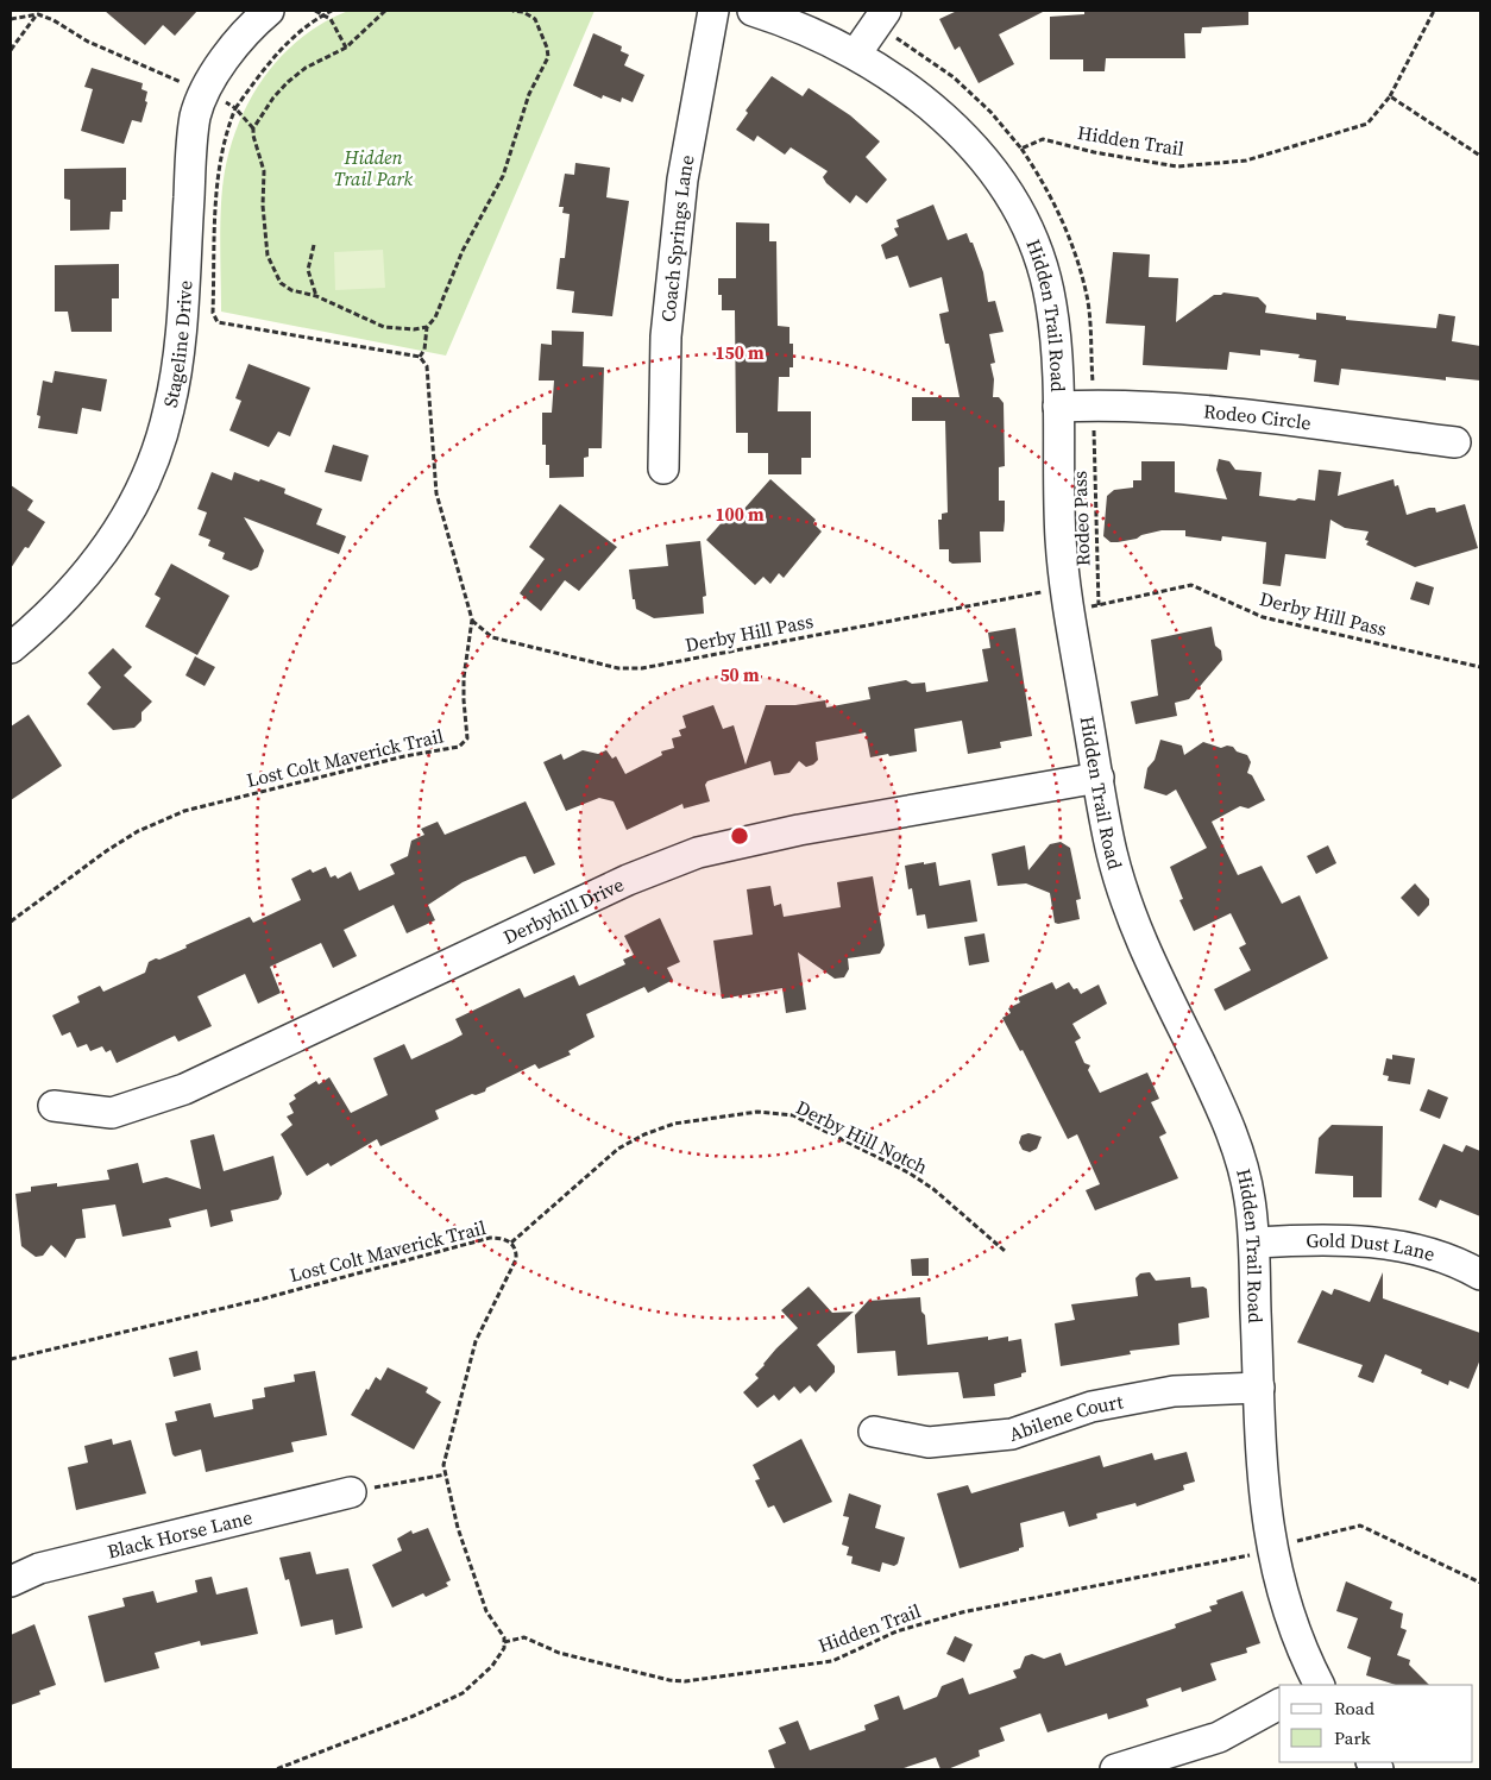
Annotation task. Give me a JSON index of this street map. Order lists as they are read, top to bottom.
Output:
{
  "streets": {
    "street": [
      "Coach Springs Lane",
      "Hidden Trail Road",
      "Stageline Drive",
      "Rodeo Circle",
      "Derbyhill Drive",
      "Gold Dust Lane",
      "Abilene Court",
      "Black Horse Lane"
    ],
    "path": [
      "Hidden Trail",
      "Rodeo Pass",
      "Derby Hill Pass",
      "Lost Colt Maverick Trail",
      "Derby Hill Notch"
    ]
  },
  "crossings": [
    ["Hidden Trail", "Lost Colt Maverick Trail"],
    ["Hidden Trail Road", "Rodeo Circle"],
    ["Hidden Trail Road", "Derbyhill Drive"],
    ["Hidden Trail Road", "Gold Dust Lane"],
    ["Hidden Trail Road", "Abilene Court"],
    ["Rodeo Pass", "Derby Hill Pass"],
    ["Derby Hill Pass", "Lost Colt Maverick Trail"],
    ["Lost Colt Maverick Trail", "Derby Hill Notch"]
  ],
  "parks": ["Hidden Trail Park"],
  "legend": ["Road", "Park"],
  "rings": ["150 m", "100 m", "50 m"]
}
